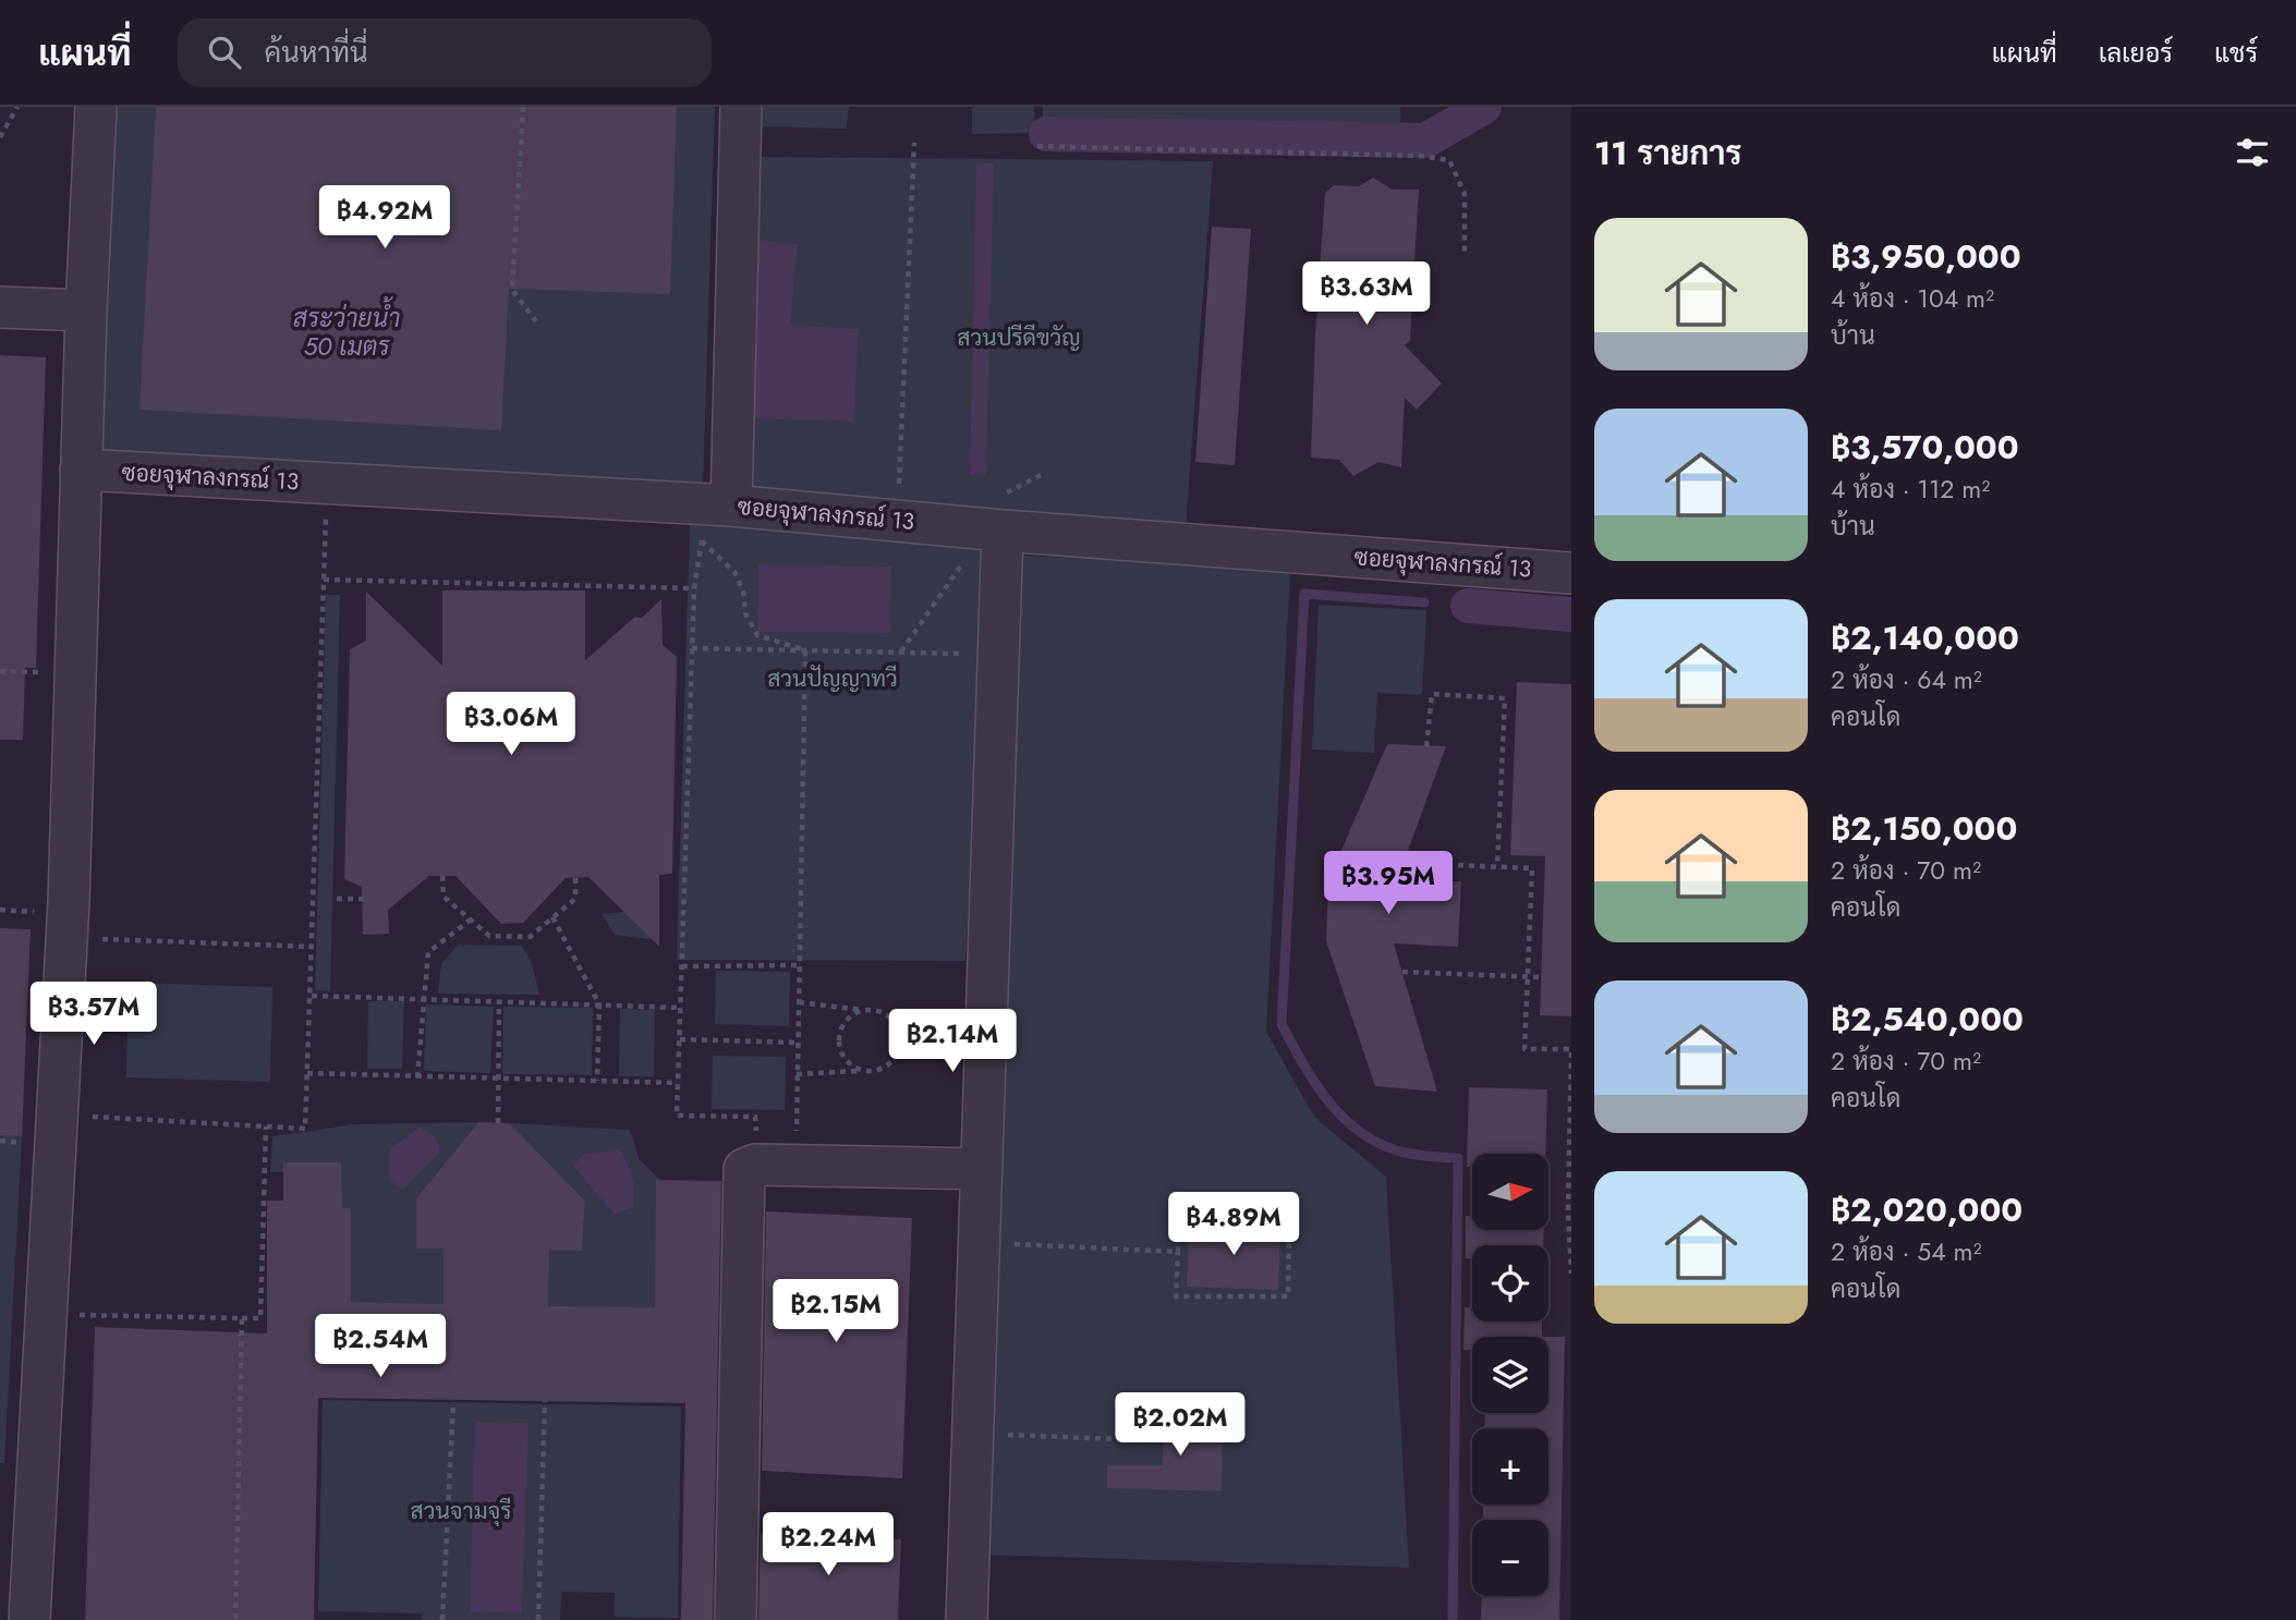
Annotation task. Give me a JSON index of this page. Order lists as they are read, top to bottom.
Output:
{
  "streets": {
    "street": ["ซอยจุฬาลงกรณ์ 13"]
  },
  "water": ["สระว่ายน้ำ 50 เมตร"],
  "parks": ["สวนปรีดีขวัญ", "สวนปัญญาทวี", "สวนจามจุรี"],
  "north": "right",
  "page": {
    "header": "แผนที่",
    "search": "ค้นหาที่นี่",
    "nav": ["แผนที่", "เลเยอร์", "แชร์"],
    "heading": "11 รายการ",
    "price": [
      "฿4.92M",
      "฿3.63M",
      "฿3.06M",
      "฿3.95M",
      "฿3.57M",
      "฿2.14M",
      "฿4.89M",
      "฿2.15M",
      "฿2.54M",
      "฿2.02M",
      "฿2.24M"
    ],
    "list": [
      {
        "name": "฿3,950,000",
        "note": "4 ห้อง · 104 m² · บ้าน"
      },
      {
        "name": "฿3,570,000",
        "note": "4 ห้อง · 112 m² · บ้าน"
      },
      {
        "name": "฿2,140,000",
        "note": "2 ห้อง · 64 m² · คอนโด"
      },
      {
        "name": "฿2,150,000",
        "note": "2 ห้อง · 70 m² · คอนโด"
      },
      {
        "name": "฿2,540,000",
        "note": "2 ห้อง · 70 m² · คอนโด"
      },
      {
        "name": "฿2,020,000",
        "note": "2 ห้อง · 54 m² · คอนโด"
      }
    ],
    "map_buttons": ["+", "−"]
  }
}
